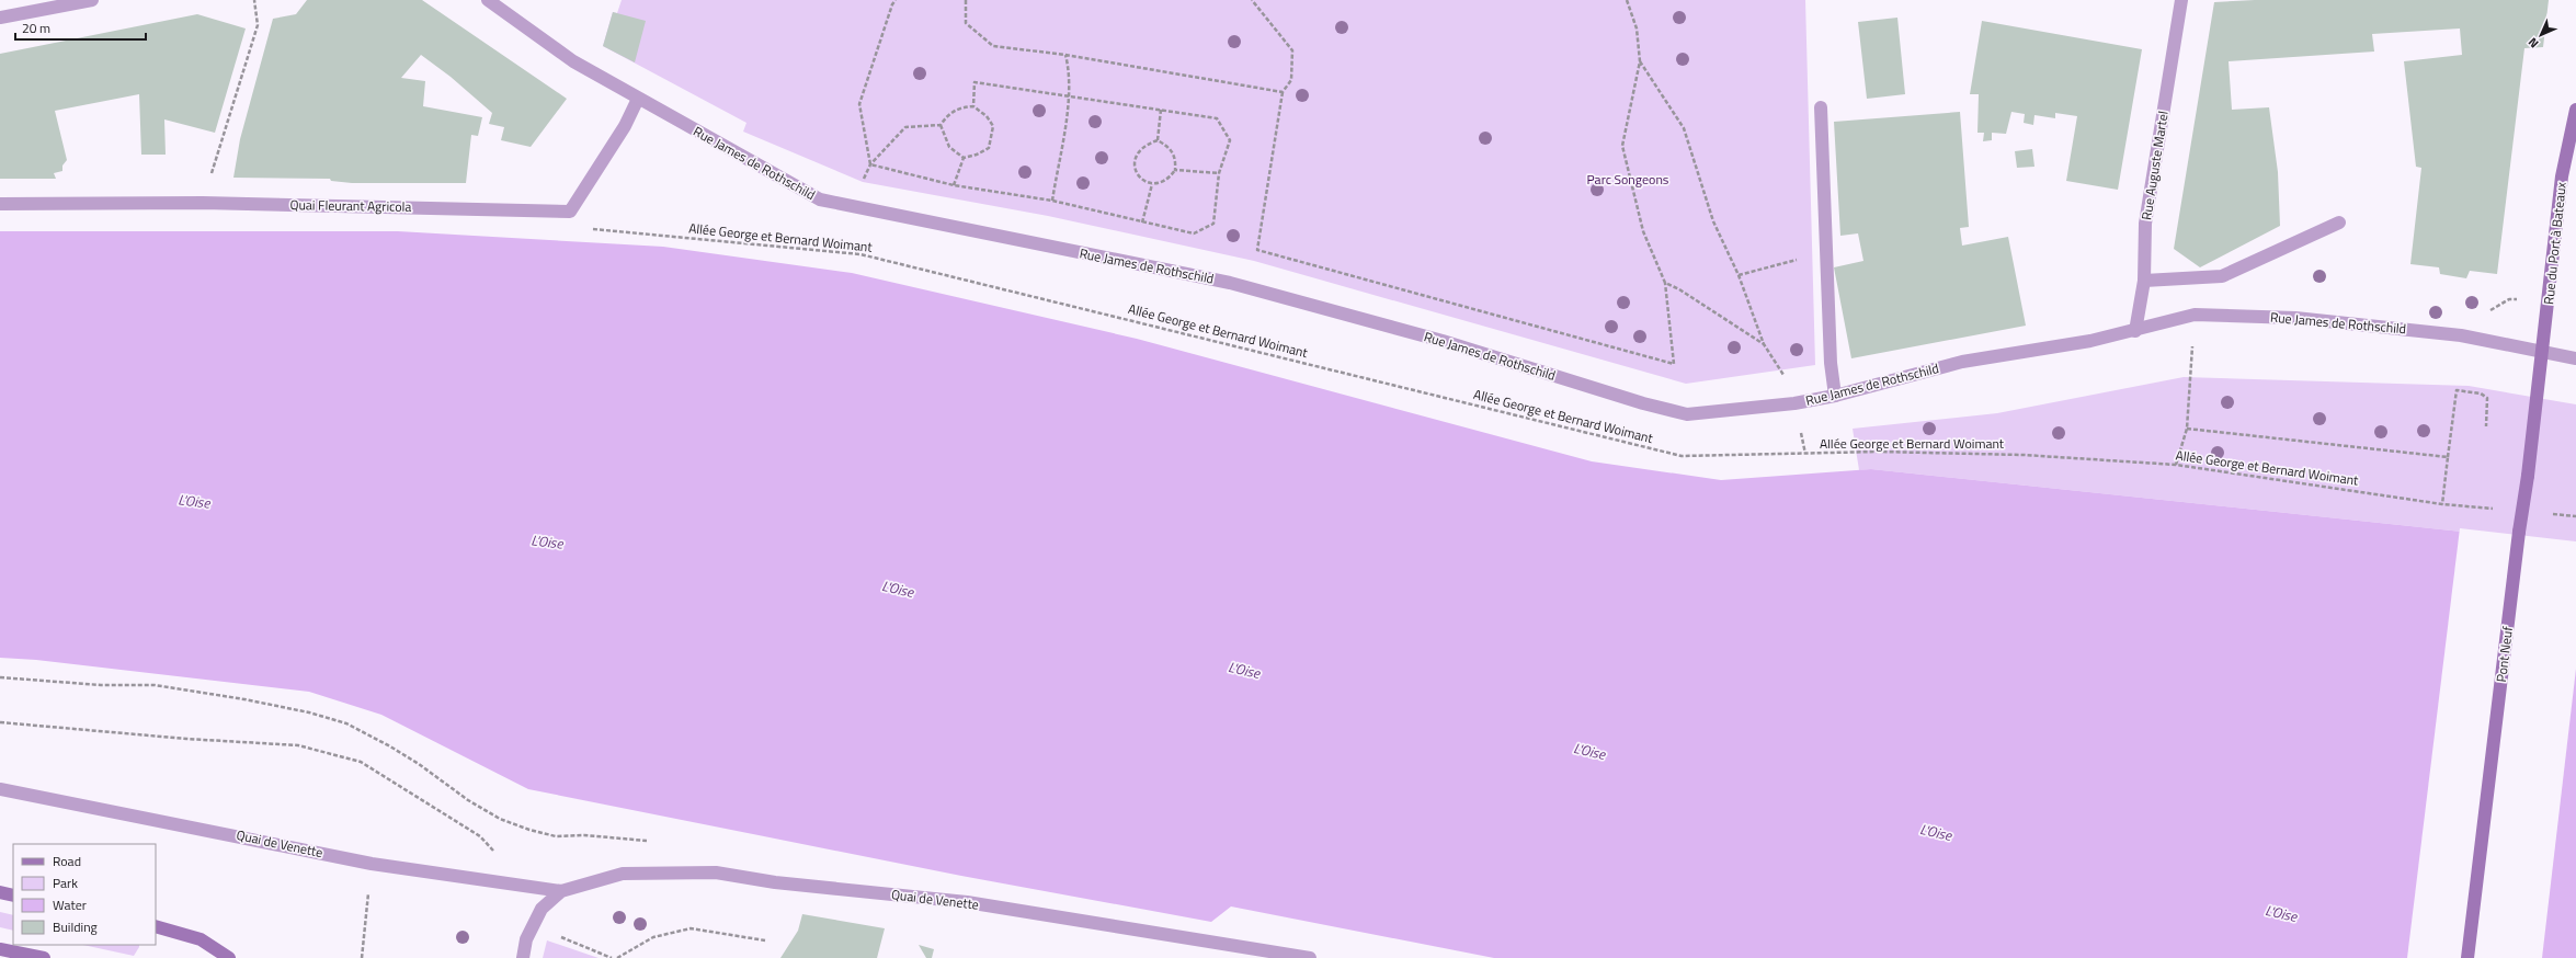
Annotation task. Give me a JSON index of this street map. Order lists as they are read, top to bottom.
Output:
{
  "streets": {
    "main road": ["Rue du Port à Bateaux", "Pont Neuf"],
    "street": [
      "Rue James de Rothschild",
      "Rue Auguste Martel",
      "Quai Fleurant Agricola",
      "Quai de Venette"
    ],
    "path": ["Allée George et Bernard Woimant"]
  },
  "crossings": [
    ["Rue James de Rothschild", "Rue Auguste Martel"],
    ["Rue James de Rothschild", "Rue du Port à Bateaux"],
    ["Rue James de Rothschild", "Pont Neuf"],
    ["Quai Fleurant Agricola", "Allée George et Bernard Woimant"],
    ["Rue du Port à Bateaux", "Pont Neuf"]
  ],
  "water": ["L'Oise"],
  "parks": ["Parc Songeons"],
  "legend": [
    "Road",
    "Park",
    "Water",
    "Building"
  ],
  "scale_bar": "20 m",
  "north": "bottom left"
}
